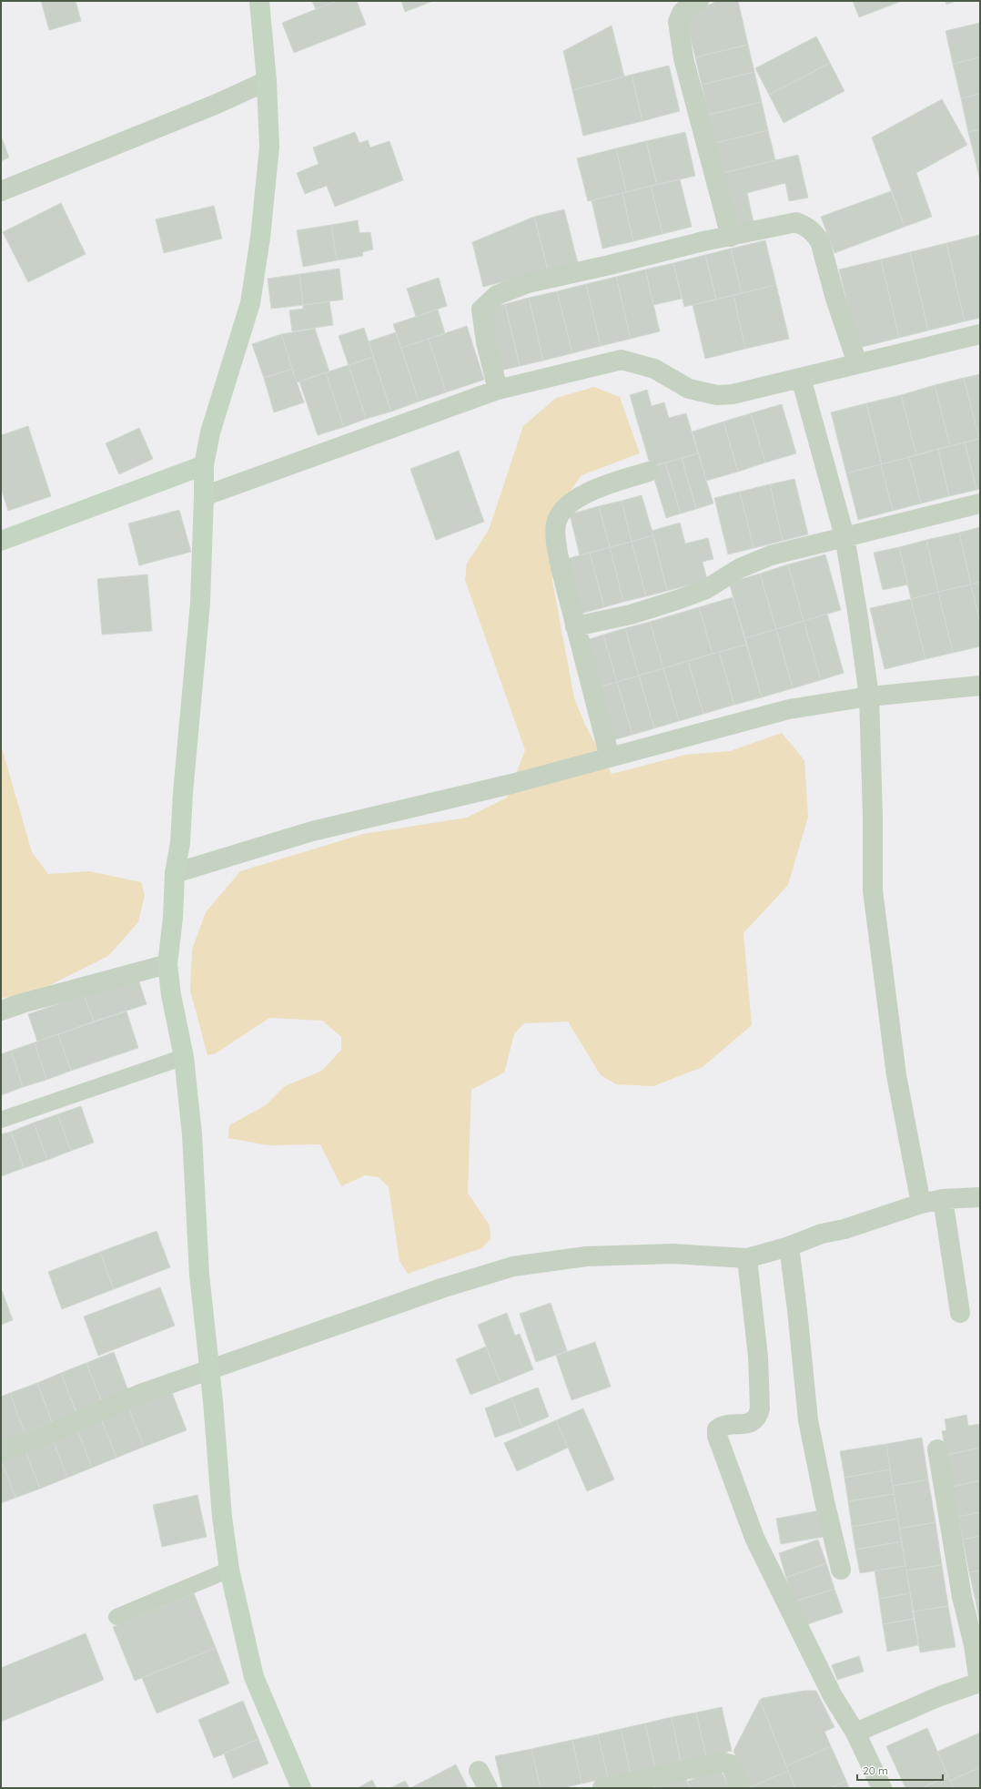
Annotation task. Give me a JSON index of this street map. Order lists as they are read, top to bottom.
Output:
{
  "scale_bar": "20 m"
}
